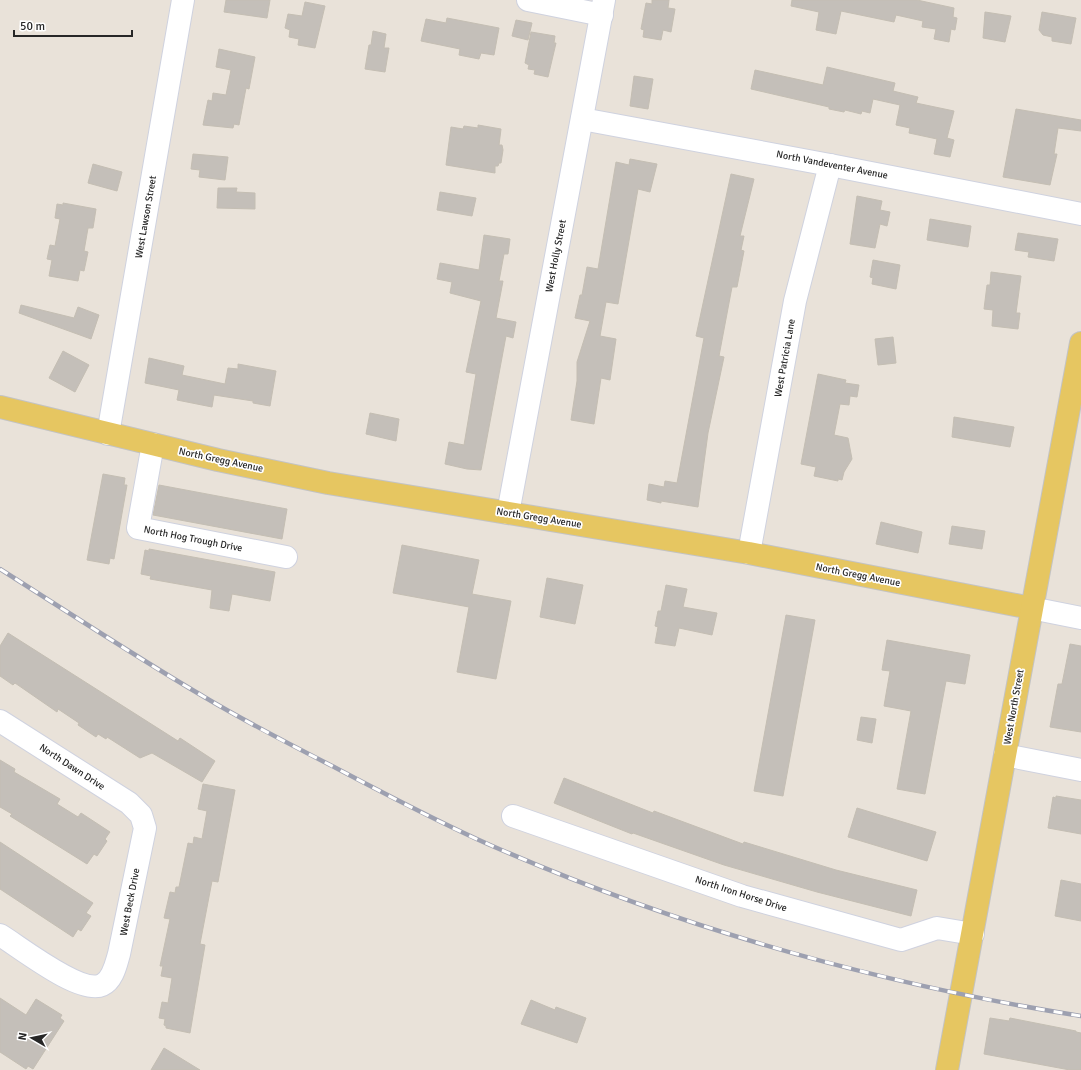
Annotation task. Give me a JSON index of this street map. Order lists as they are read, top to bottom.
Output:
{
  "streets": {
    "main road": ["North Gregg Avenue", "West North Street"],
    "street": [
      "North Vandeventer Avenue",
      "West Lawson Street",
      "West Holly Street",
      "West Patricia Lane",
      "North Hog Trough Drive",
      "North Dawn Drive",
      "North Iron Horse Drive",
      "West Beck Drive"
    ]
  },
  "crossings": [
    ["North Vandeventer Avenue", "West Holly Street"],
    ["North Vandeventer Avenue", "West Patricia Lane"],
    ["West Lawson Street", "North Gregg Avenue"],
    ["West Holly Street", "North Gregg Avenue"],
    ["West Patricia Lane", "North Gregg Avenue"],
    ["North Gregg Avenue", "North Hog Trough Drive"],
    ["North Gregg Avenue", "West North Street"],
    ["West North Street", "North Iron Horse Drive"],
    ["North Dawn Drive", "West Beck Drive"]
  ],
  "scale_bar": "50 m",
  "north": "left"
}
